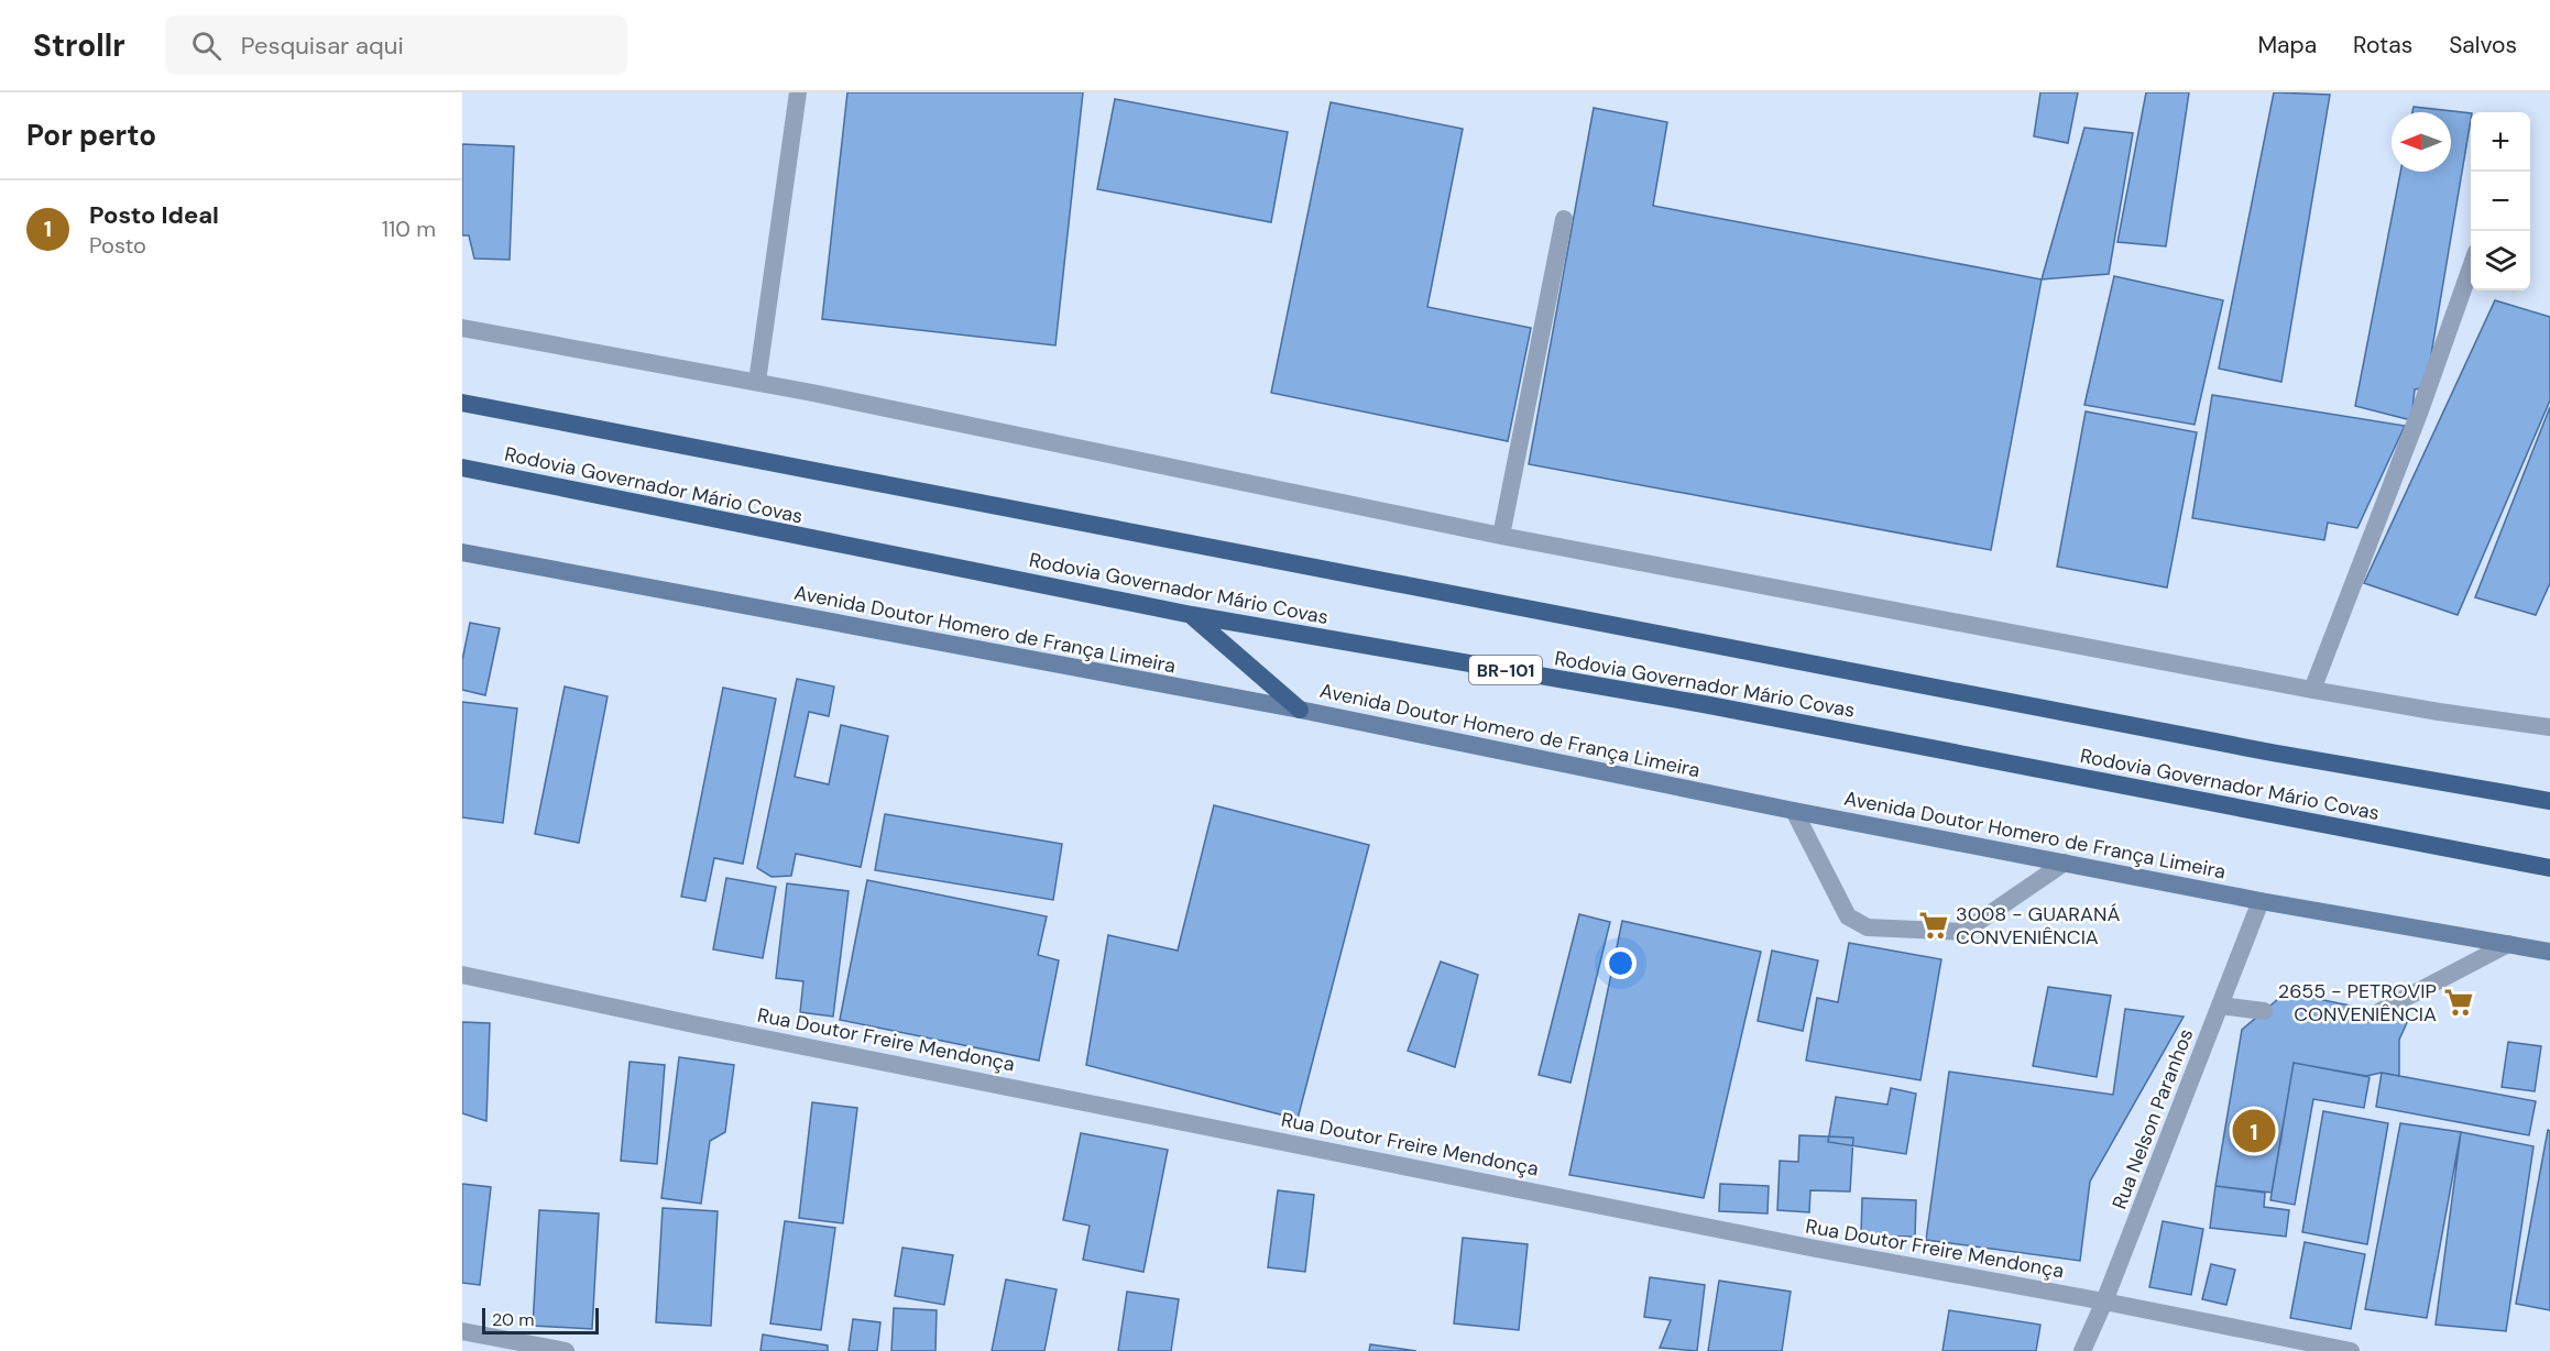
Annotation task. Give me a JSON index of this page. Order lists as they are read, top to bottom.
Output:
{
  "streets": {
    "highway": ["Rodovia Governador Mário Covas", "BR-101"],
    "main road": ["Avenida Doutor Homero de França Limeira"],
    "street": ["Rua Doutor Freire Mendonça", "Rua Nelson Paranhos"]
  },
  "crossings": [
    ["Avenida Doutor Homero de França Limeira", "Rua Nelson Paranhos"],
    ["Rua Doutor Freire Mendonça", "Rua Nelson Paranhos"]
  ],
  "places": {
    "supermarket": ["3008 - GUARANÁ CONVENIÊNCIA", "2655 - PETROVIP CONVENIÊNCIA"]
  },
  "scale_bar": "20 m",
  "north": "left",
  "page": {
    "header": "Strollr",
    "search": "Pesquisar aqui",
    "nav": ["Mapa", "Rotas", "Salvos"],
    "heading": "Por perto",
    "map_buttons": ["+", "−"],
    "list": [
      {
        "mark": "1",
        "name": "Posto Ideal",
        "note": "Posto",
        "value": "110 m"
      }
    ],
    "pins": "1",
    "scale": "20 m"
  }
}
